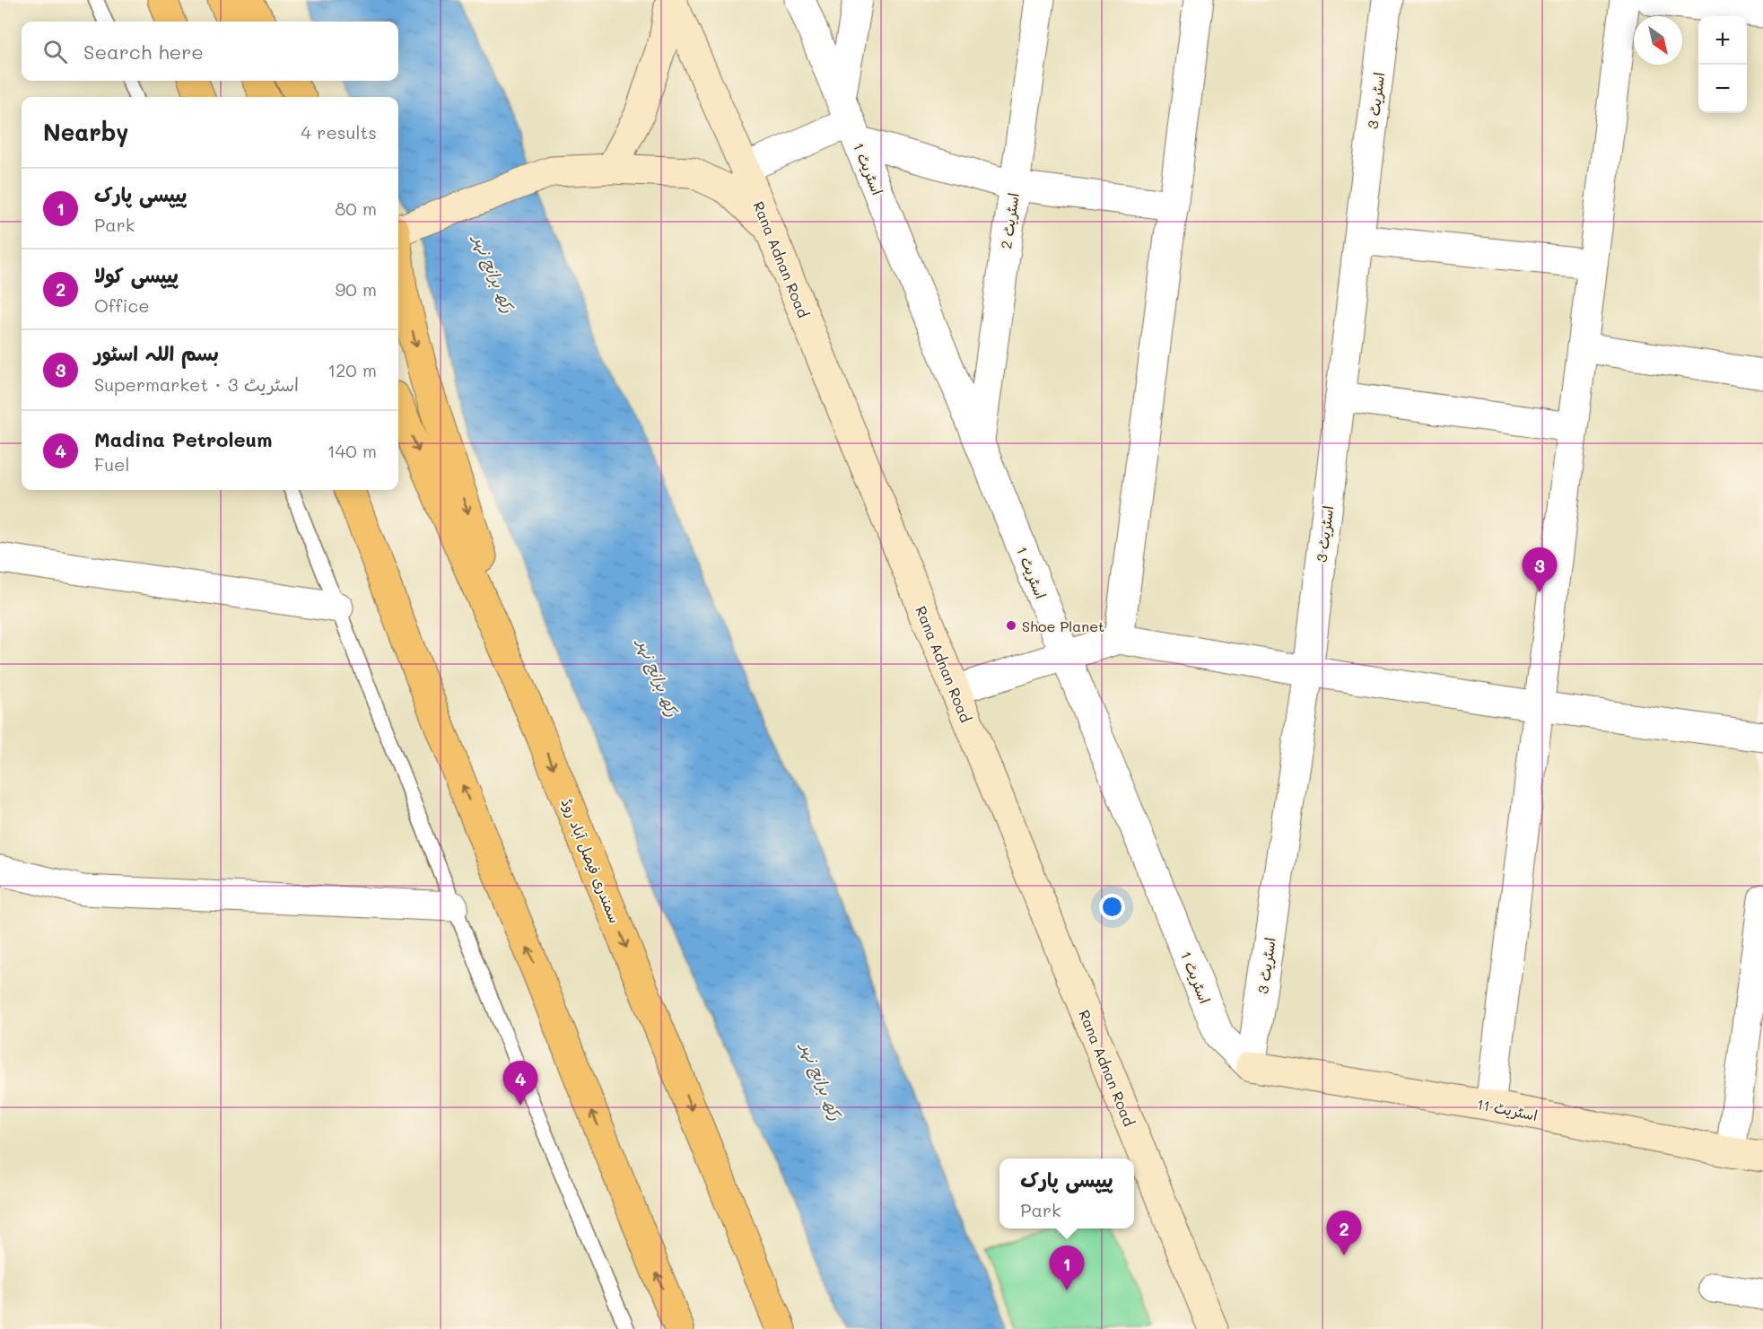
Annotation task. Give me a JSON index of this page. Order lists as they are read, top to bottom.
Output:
{
  "streets": {
    "highway": ["سمندری فیصل آباد روڈ"],
    "street": [
      "اسٹریٹ 3",
      "اسٹریٹ 1",
      "اسٹریٹ 2",
      "Rana Adnan Road",
      "اسٹریٹ 11"
    ]
  },
  "crossings": [
    ["اسٹریٹ 3", "اسٹریٹ 1"],
    ["اسٹریٹ 3", "اسٹریٹ 11"],
    ["اسٹریٹ 1", "اسٹریٹ 2"],
    ["اسٹریٹ 1", "اسٹریٹ 11"]
  ],
  "water": ["رکھ برانچ نہر"],
  "places": ["Shoe Planet"],
  "north": "bottom right",
  "page": {
    "map_buttons": ["+", "−"],
    "search": "Search here",
    "heading": ["Nearby", "4 results"],
    "list": [
      {
        "mark": "1",
        "name": "پیپسی پارک",
        "note": "Park",
        "value": "80 m"
      },
      {
        "mark": "2",
        "name": "پیپسی کولا",
        "note": "Office",
        "value": "90 m"
      },
      {
        "mark": "3",
        "name": "بسم اللہ اسٹور",
        "note": "Supermarket · اسٹریٹ 3",
        "value": "120 m"
      },
      {
        "mark": "4",
        "name": "Madina Petroleum",
        "note": "Fuel",
        "value": "140 m"
      }
    ],
    "pins": [
      "3",
      "4",
      "2",
      "1"
    ],
    "popup": ["پیپسی پارک", "Park"]
  }
}
